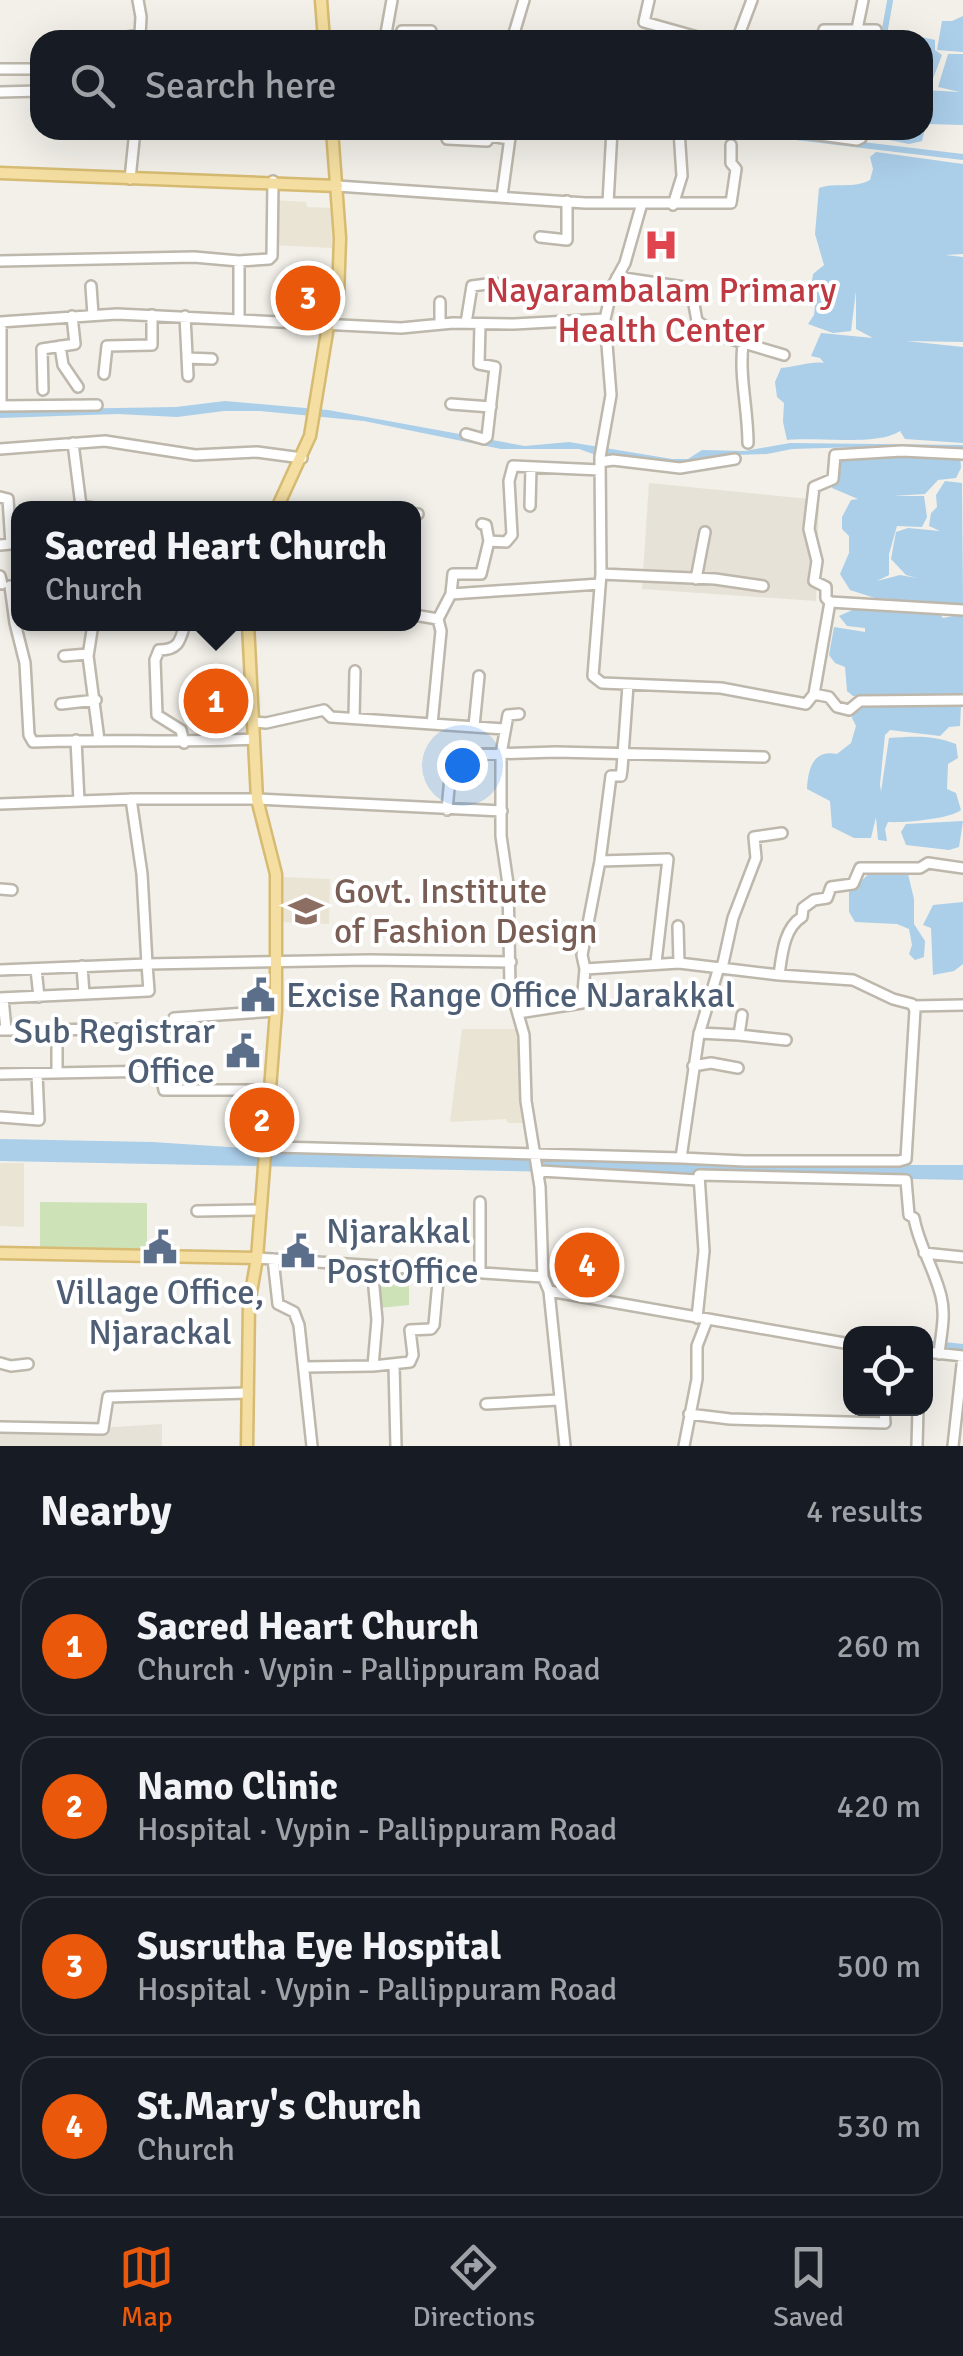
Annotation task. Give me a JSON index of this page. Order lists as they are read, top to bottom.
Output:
{
  "places": {
    "hospital": ["Nayarambalam Primary Health Center"],
    "school or university": ["Govt. Institute of Fashion Design"],
    "public building": [
      "Excise Range Office NJarakkal",
      "Sub Registrar Office",
      "Village Office, Njarackal",
      "Njarakkal PostOffice"
    ]
  },
  "page": {
    "search": "Search here",
    "pins": [
      "3",
      "1",
      "2",
      "4"
    ],
    "popup": ["Sacred Heart Church", "Church"],
    "heading": ["Nearby", "4 results"],
    "list": [
      {
        "mark": "1",
        "name": "Sacred Heart Church",
        "note": "Church · Vypin - Pallippuram Road",
        "value": "260 m"
      },
      {
        "mark": "2",
        "name": "Namo Clinic",
        "note": "Hospital · Vypin - Pallippuram Road",
        "value": "420 m"
      },
      {
        "mark": "3",
        "name": "Susrutha Eye Hospital",
        "note": "Hospital · Vypin - Pallippuram Road",
        "value": "500 m"
      },
      {
        "mark": "4",
        "name": "St.Mary's Church",
        "note": "Church",
        "value": "530 m"
      }
    ],
    "nav": ["Map", "Directions", "Saved"]
  }
}
